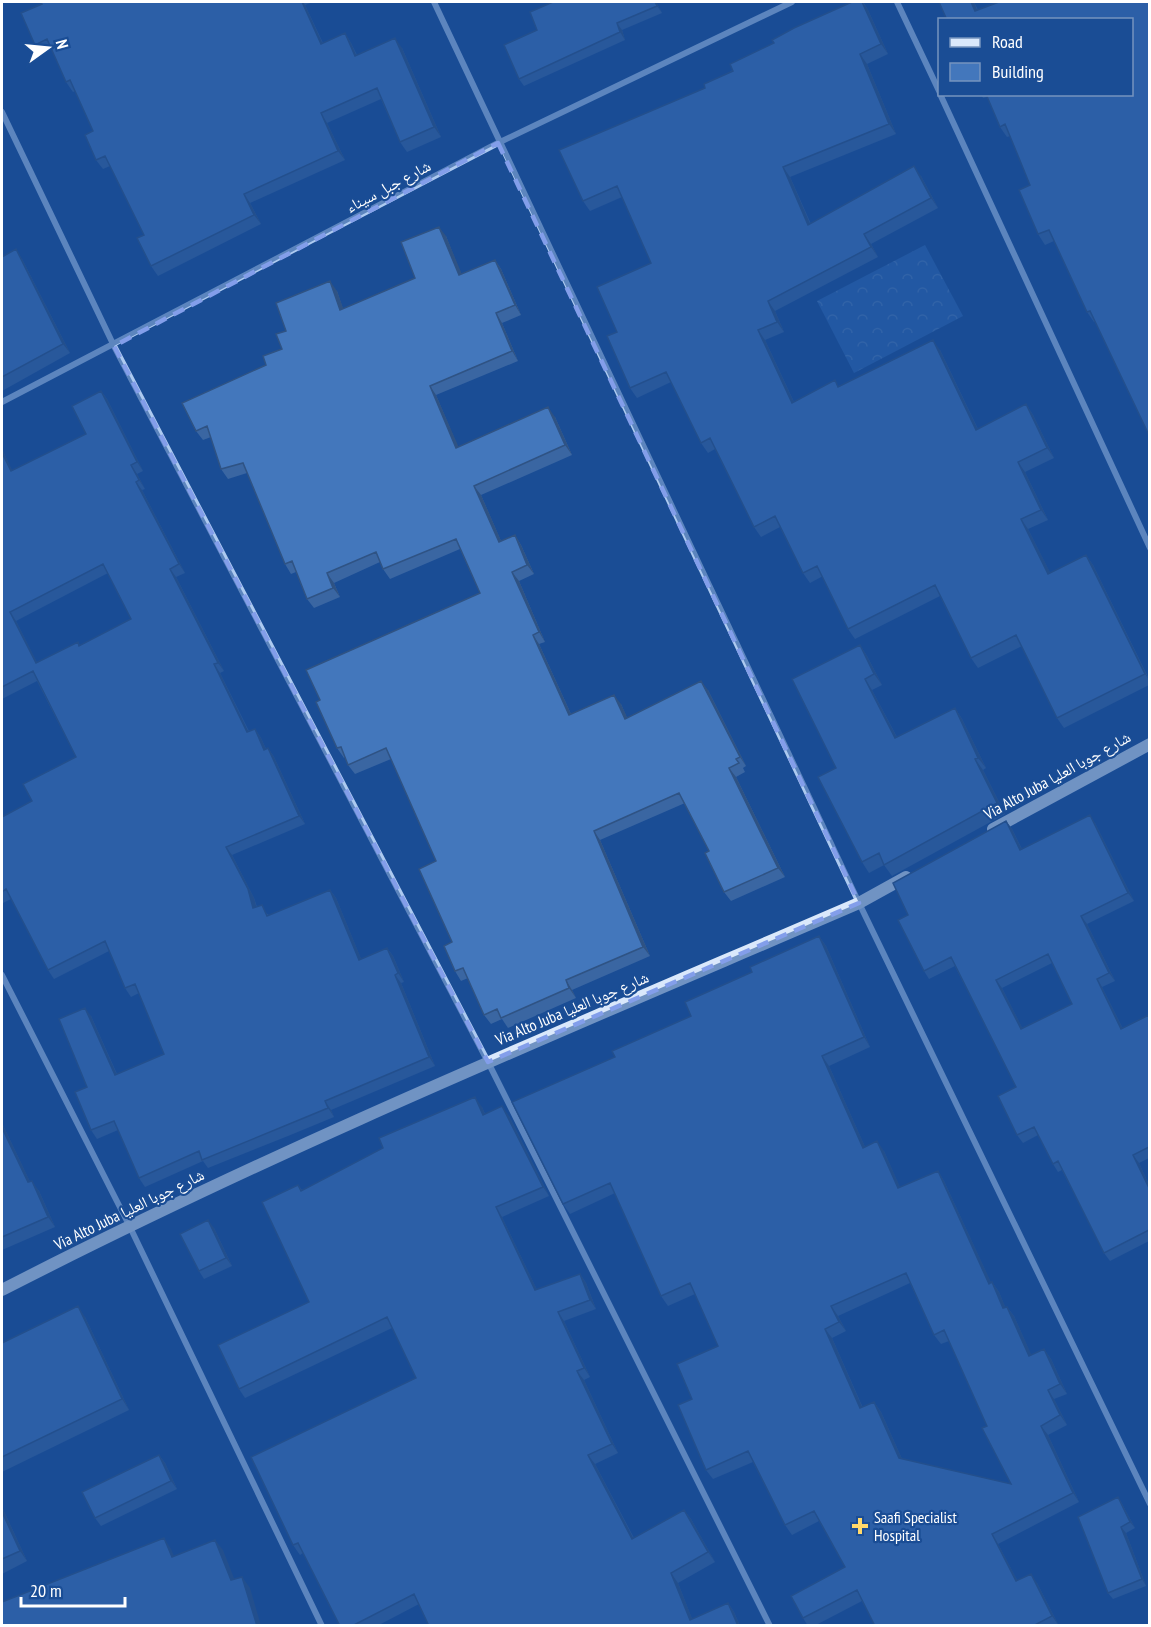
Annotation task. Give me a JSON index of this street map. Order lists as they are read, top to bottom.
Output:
{
  "streets": {
    "street": ["شارع جبل سيناء", "Via Alto Juba شارع جوبا العليا"]
  },
  "places": {
    "health": ["Saafi Specialist Hospital"]
  },
  "legend": ["Road", "Building"],
  "scale_bar": "20 m",
  "north": "right"
}
